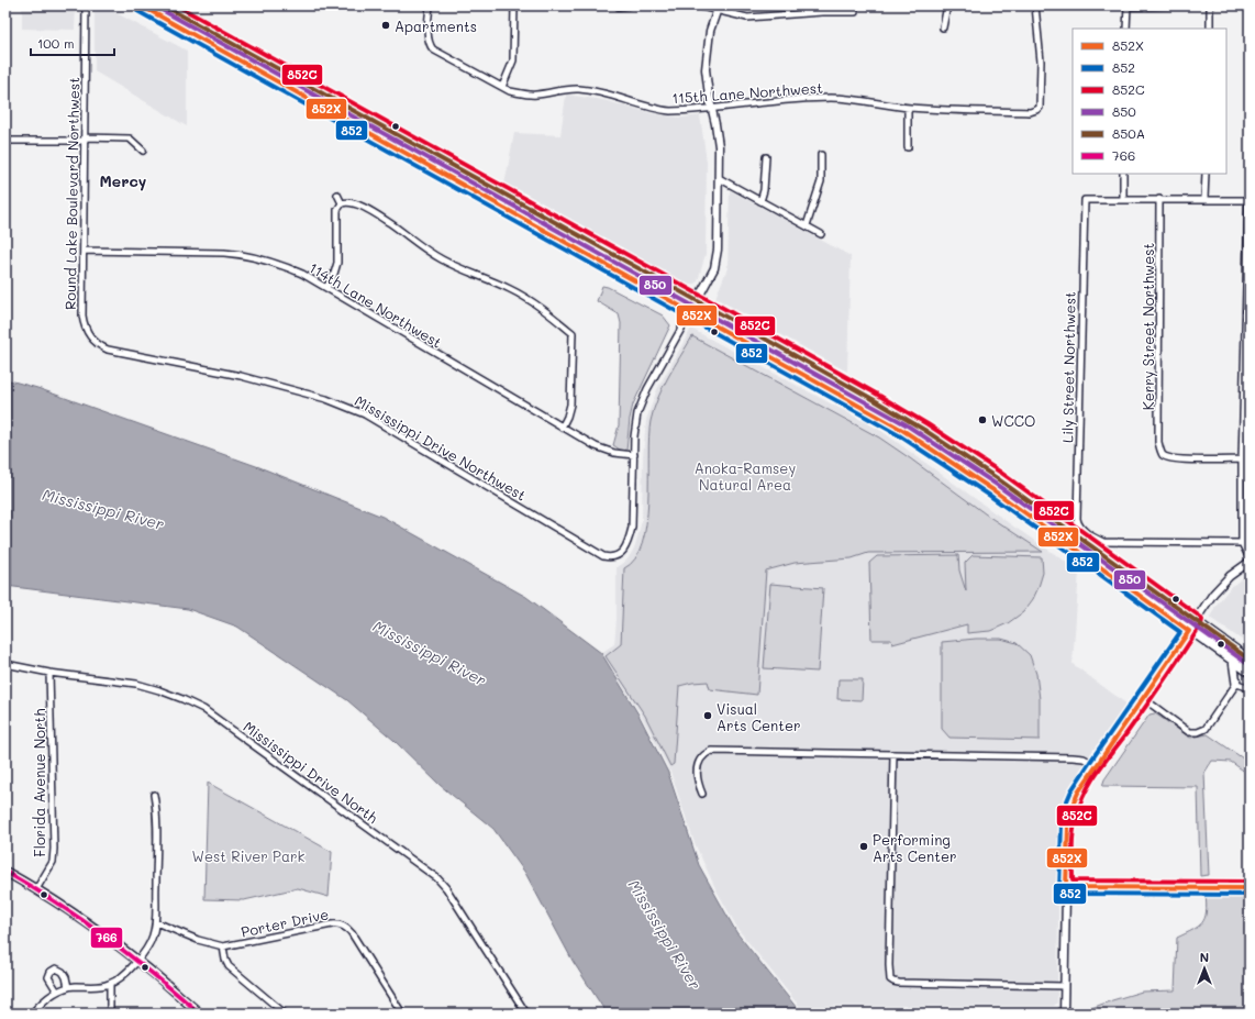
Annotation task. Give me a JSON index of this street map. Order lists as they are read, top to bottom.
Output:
{
  "streets": {
    "street": [
      "115th Lane Northwest",
      "Round Lake Boulevard Northwest",
      "114th Lane Northwest",
      "Kerry Street Northwest",
      "Lily Street Northwest",
      "Mississippi Drive Northwest",
      "Mississippi Drive North",
      "Florida Avenue North",
      "Porter Drive"
    ]
  },
  "crossings": [
    ["Round Lake Boulevard Northwest", "114th Lane Northwest"],
    ["Round Lake Boulevard Northwest", "Mississippi Drive Northwest"],
    ["114th Lane Northwest", "Mississippi Drive Northwest"],
    ["Mississippi Drive North", "Florida Avenue North"]
  ],
  "districts": ["Mercy"],
  "water": ["Mississippi River"],
  "parks": ["Anoka-Ramsey Natural Area", "West River Park"],
  "places": [
    "Apartments",
    "WCCO",
    "Visual Arts Center",
    "Performing Arts Center"
  ],
  "lines": [
    "transit line 852X",
    "transit line 852C",
    "transit line 850",
    "transit line 850A",
    "transit line 852",
    "transit line 766"
  ],
  "legend": [
    "852X",
    "852",
    "852C",
    "850",
    "850A",
    "766"
  ],
  "scale_bar": "100 m",
  "north": "top"
}
